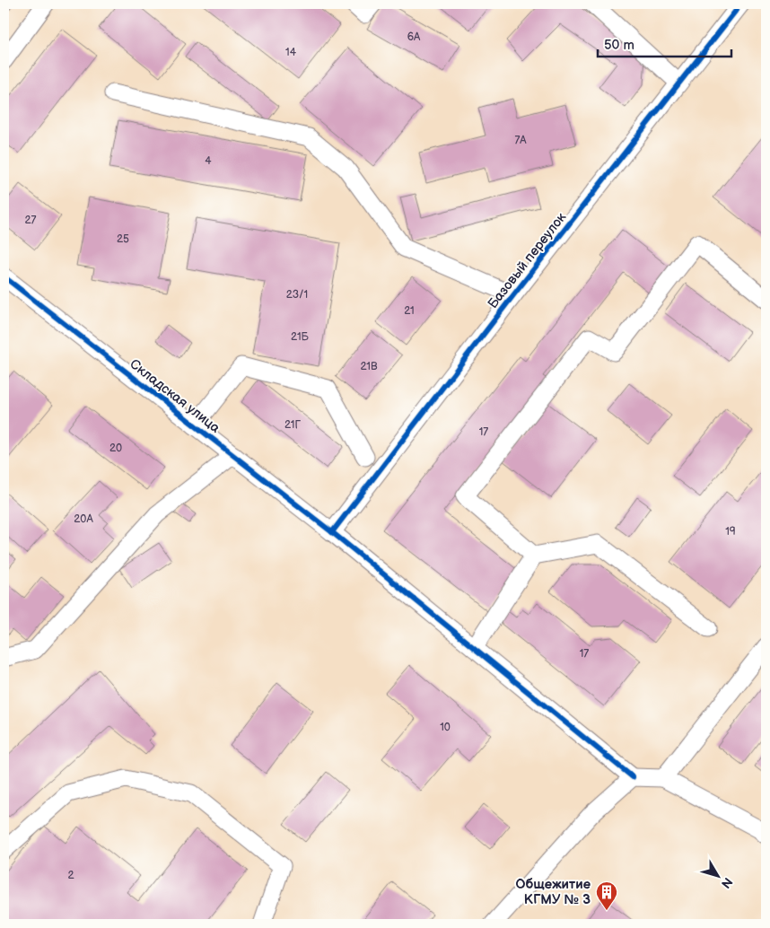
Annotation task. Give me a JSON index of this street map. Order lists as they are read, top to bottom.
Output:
{
  "streets": {
    "street": ["Базовый переулок", "Складская улица"]
  },
  "crossings": [
    ["Базовый переулок", "Складская улица"]
  ],
  "places": {
    "building": ["Общежитие КГМУ № 3"]
  },
  "house_numbers": [
    "6А",
    "14",
    "7А",
    "4",
    "27",
    "25",
    "23/1",
    "21",
    "21Б",
    "21В",
    "21Г",
    "17",
    "20",
    "20А",
    "19",
    "17",
    "10",
    "2"
  ],
  "scale_bar": "50 m",
  "north": "bottom right"
}
